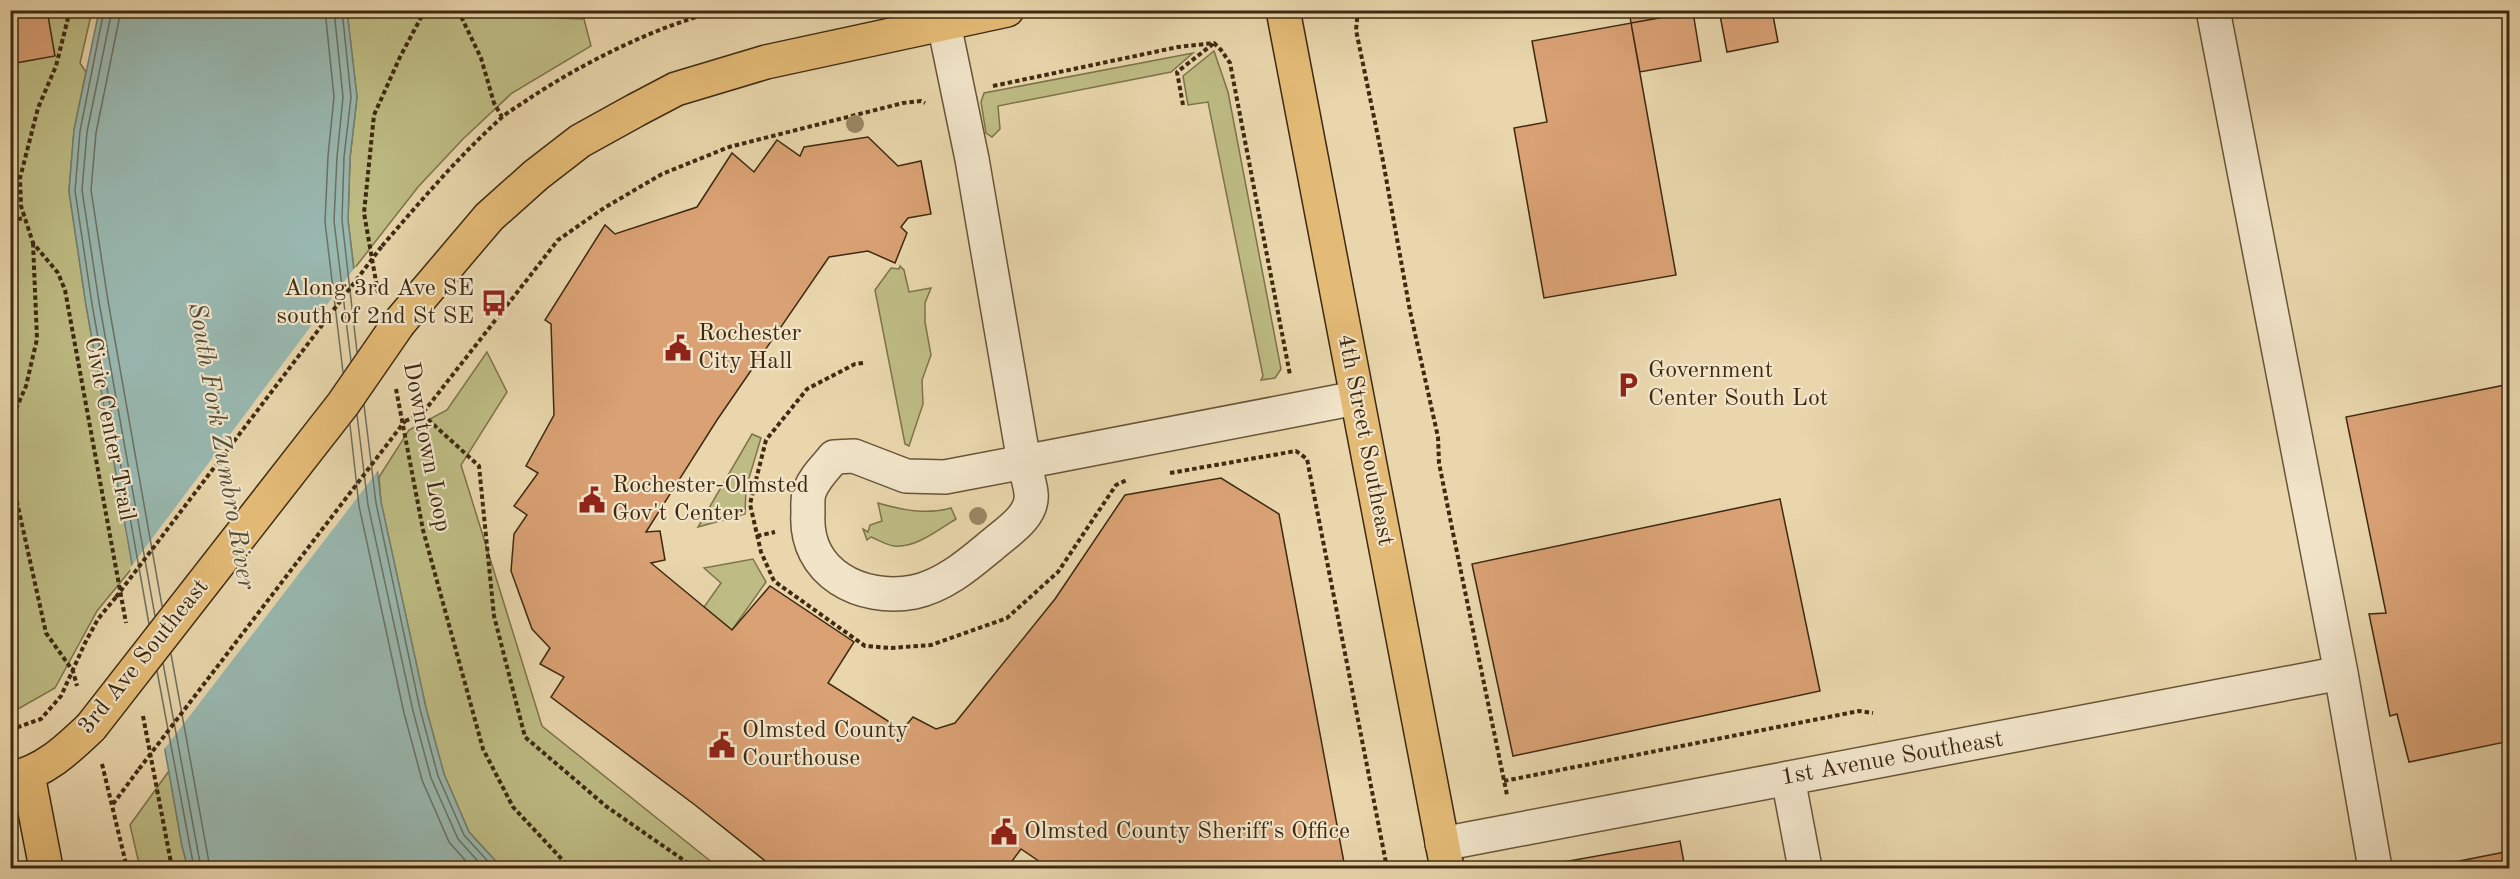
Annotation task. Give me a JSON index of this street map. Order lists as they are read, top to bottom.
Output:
{
  "streets": {
    "main road": ["4th Street Southeast", "3rd Ave Southeast"],
    "street": ["1st Avenue Southeast"],
    "path": ["Civic Center Trail", "Downtown Loop"]
  },
  "crossings": [
    ["4th Street Southeast", "1st Avenue Southeast"]
  ],
  "water": ["South Fork Zumbro River"],
  "places": {
    "bus stop": ["Along 3rd Ave SE south of 2nd St SE"],
    "public building": [
      "Rochester City Hall",
      "Rochester-Olmsted Gov't Center",
      "Olmsted County Courthouse",
      "Olmsted County Sheriff's Office"
    ],
    "parking": ["Government Center South Lot"]
  }
}
